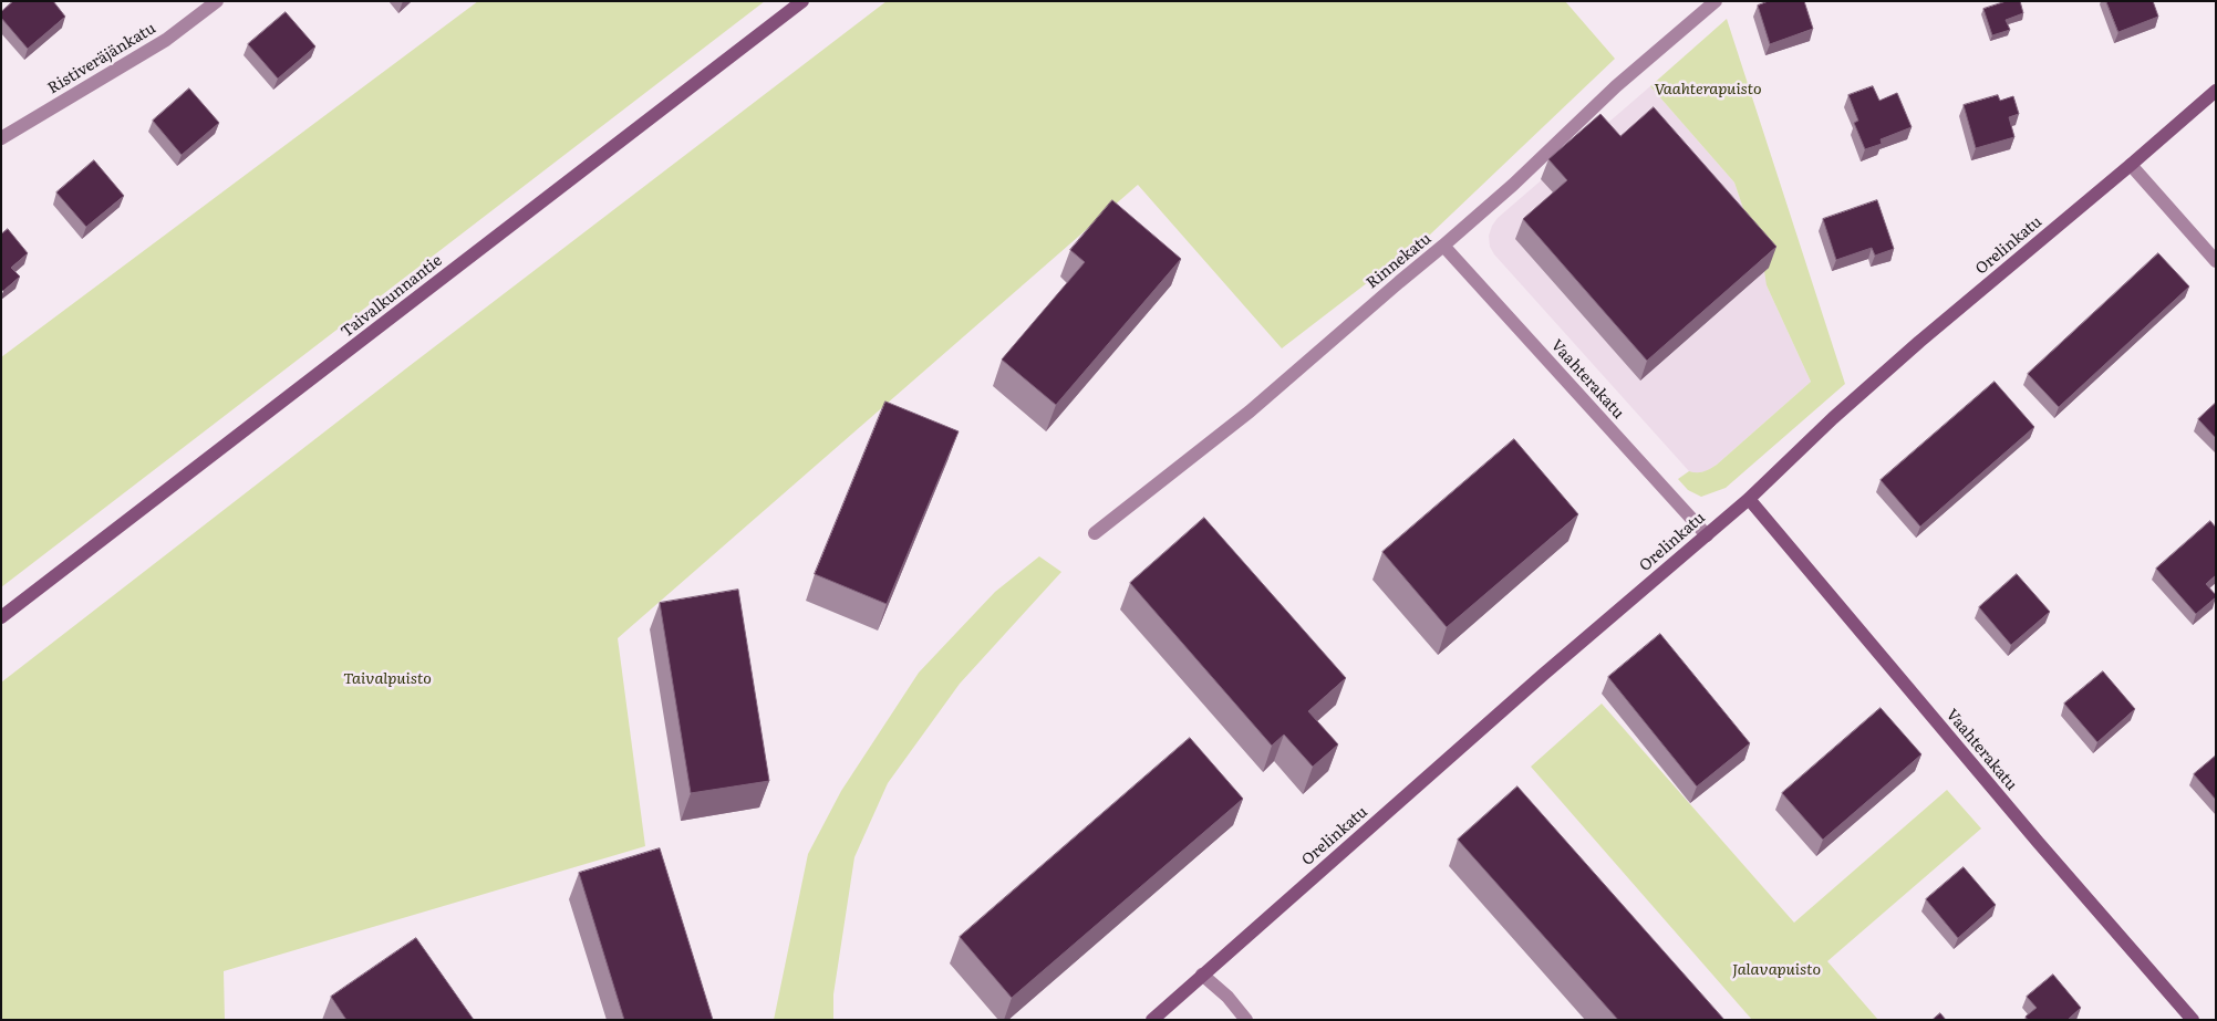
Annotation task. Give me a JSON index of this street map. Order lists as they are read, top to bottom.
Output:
{
  "streets": {
    "street": [
      "Ristiveräjänkatu",
      "Orelinkatu",
      "Rinnekatu",
      "Taivalkunnantie",
      "Vaahterakatu"
    ]
  },
  "crossings": [
    ["Orelinkatu", "Vaahterakatu"],
    ["Rinnekatu", "Vaahterakatu"]
  ],
  "parks": ["Vaahterapuisto", "Taivalpuisto", "Jalavapuisto"]
}
